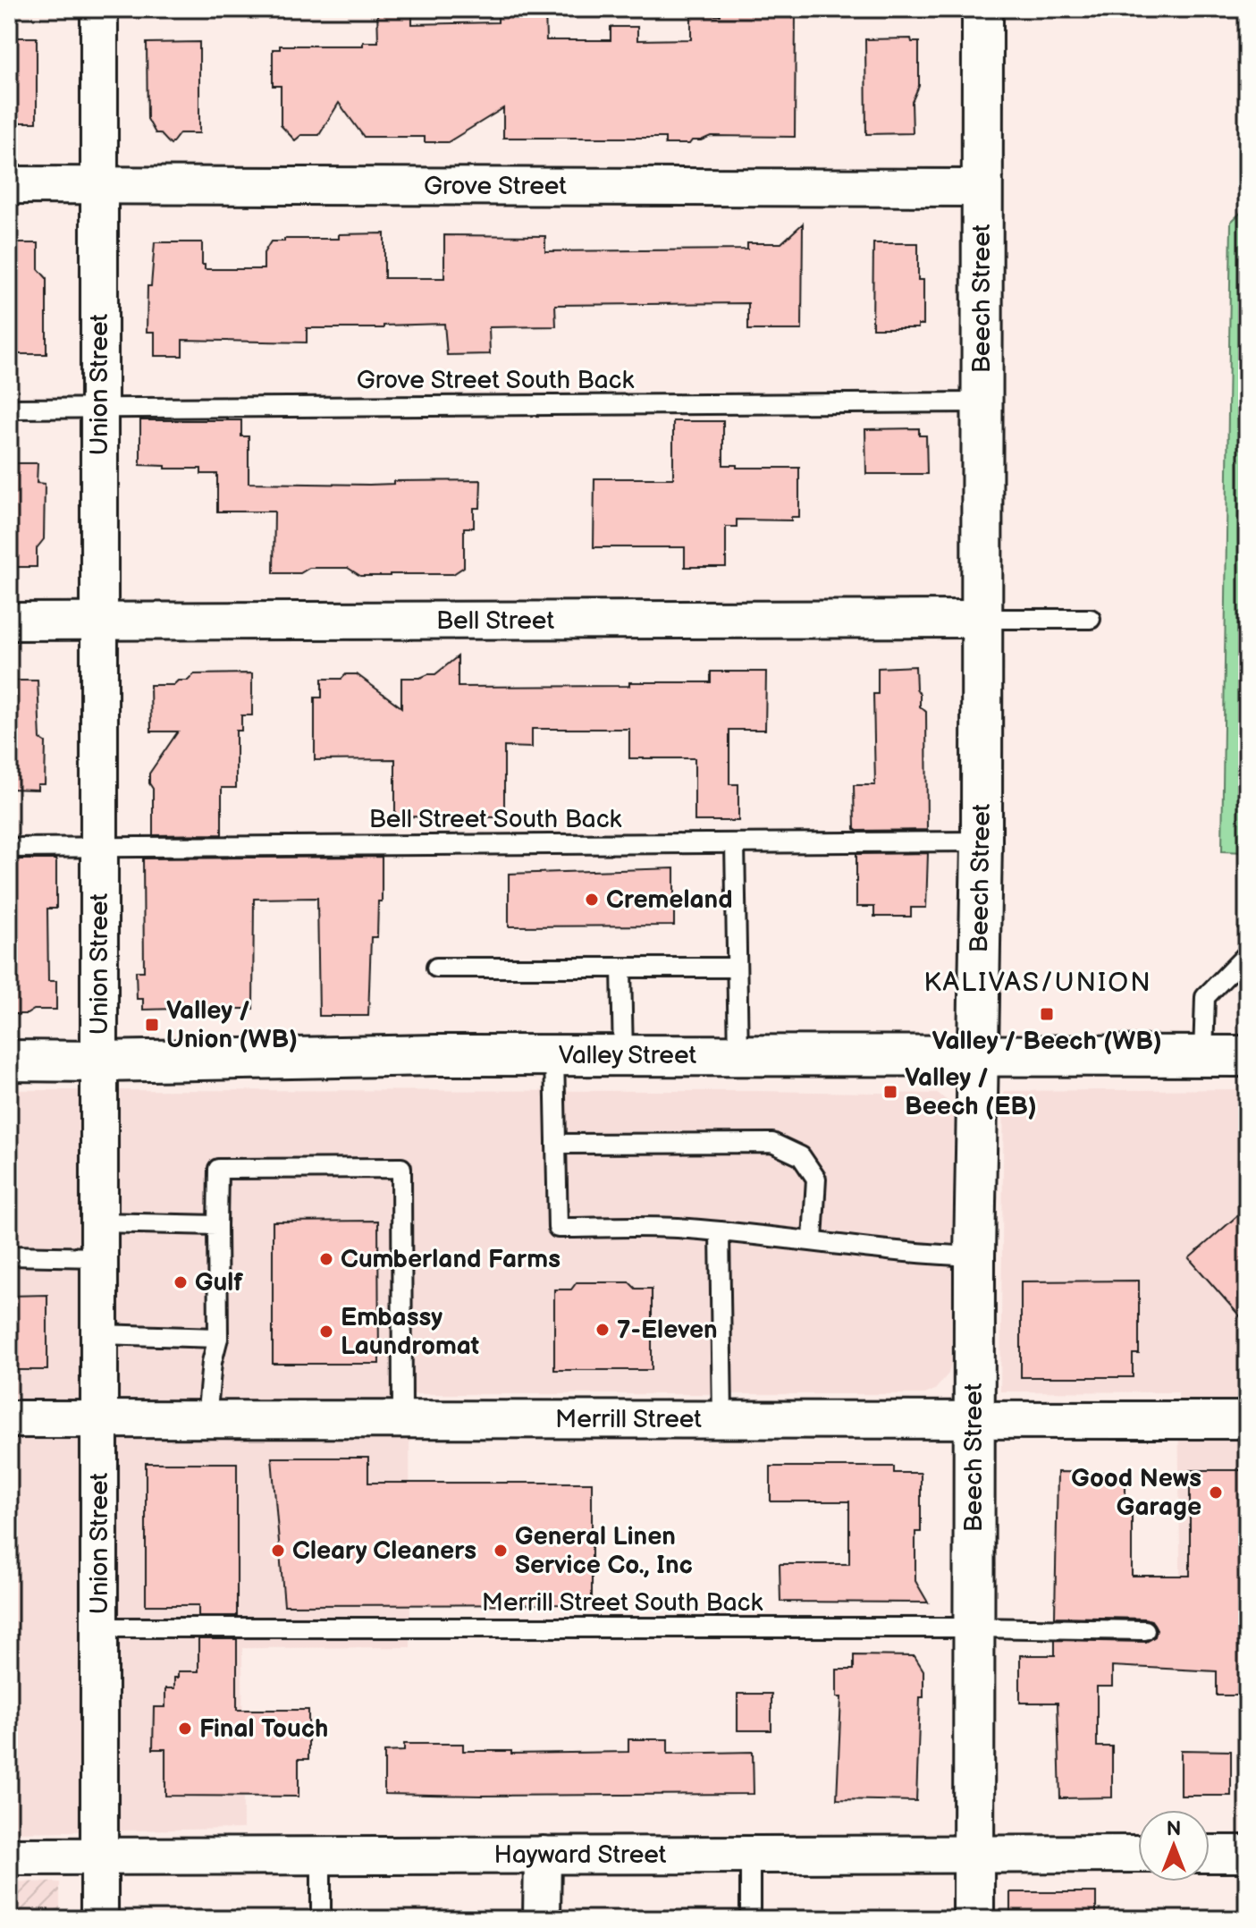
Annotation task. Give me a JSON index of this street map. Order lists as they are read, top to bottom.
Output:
{
  "streets": {
    "main road": ["Beech Street", "Valley Street"],
    "street": [
      "Grove Street",
      "Union Street",
      "Bell Street",
      "Merrill Street",
      "Hayward Street"
    ],
    "lane": ["Grove Street South Back", "Bell Street South Back", "Merrill Street South Back"]
  },
  "crossings": [
    ["Grove Street", "Beech Street"],
    ["Grove Street", "Union Street"],
    ["Beech Street", "Grove Street South Back"],
    ["Beech Street", "Bell Street"],
    ["Beech Street", "Bell Street South Back"],
    ["Beech Street", "Valley Street"],
    ["Beech Street", "Merrill Street"],
    ["Beech Street", "Merrill Street South Back"],
    ["Beech Street", "Hayward Street"],
    ["Grove Street South Back", "Union Street"],
    ["Union Street", "Bell Street"],
    ["Union Street", "Bell Street South Back"],
    ["Union Street", "Valley Street"],
    ["Union Street", "Merrill Street"],
    ["Union Street", "Merrill Street South Back"],
    ["Union Street", "Hayward Street"]
  ],
  "districts": ["KALIVAS/UNION"],
  "places": {
    "other": [
      "Cremeland",
      "Cumberland Farms",
      "Gulf",
      "7-Eleven",
      "Embassy Laundromat",
      "Good News Garage",
      "Cleary Cleaners",
      "General Linen Service Co., Inc",
      "Final Touch"
    ],
    "transit": ["Valley / Beech (WB)", "Valley / Union (WB)", "Valley / Beech (EB)"]
  },
  "north": "top"
}
